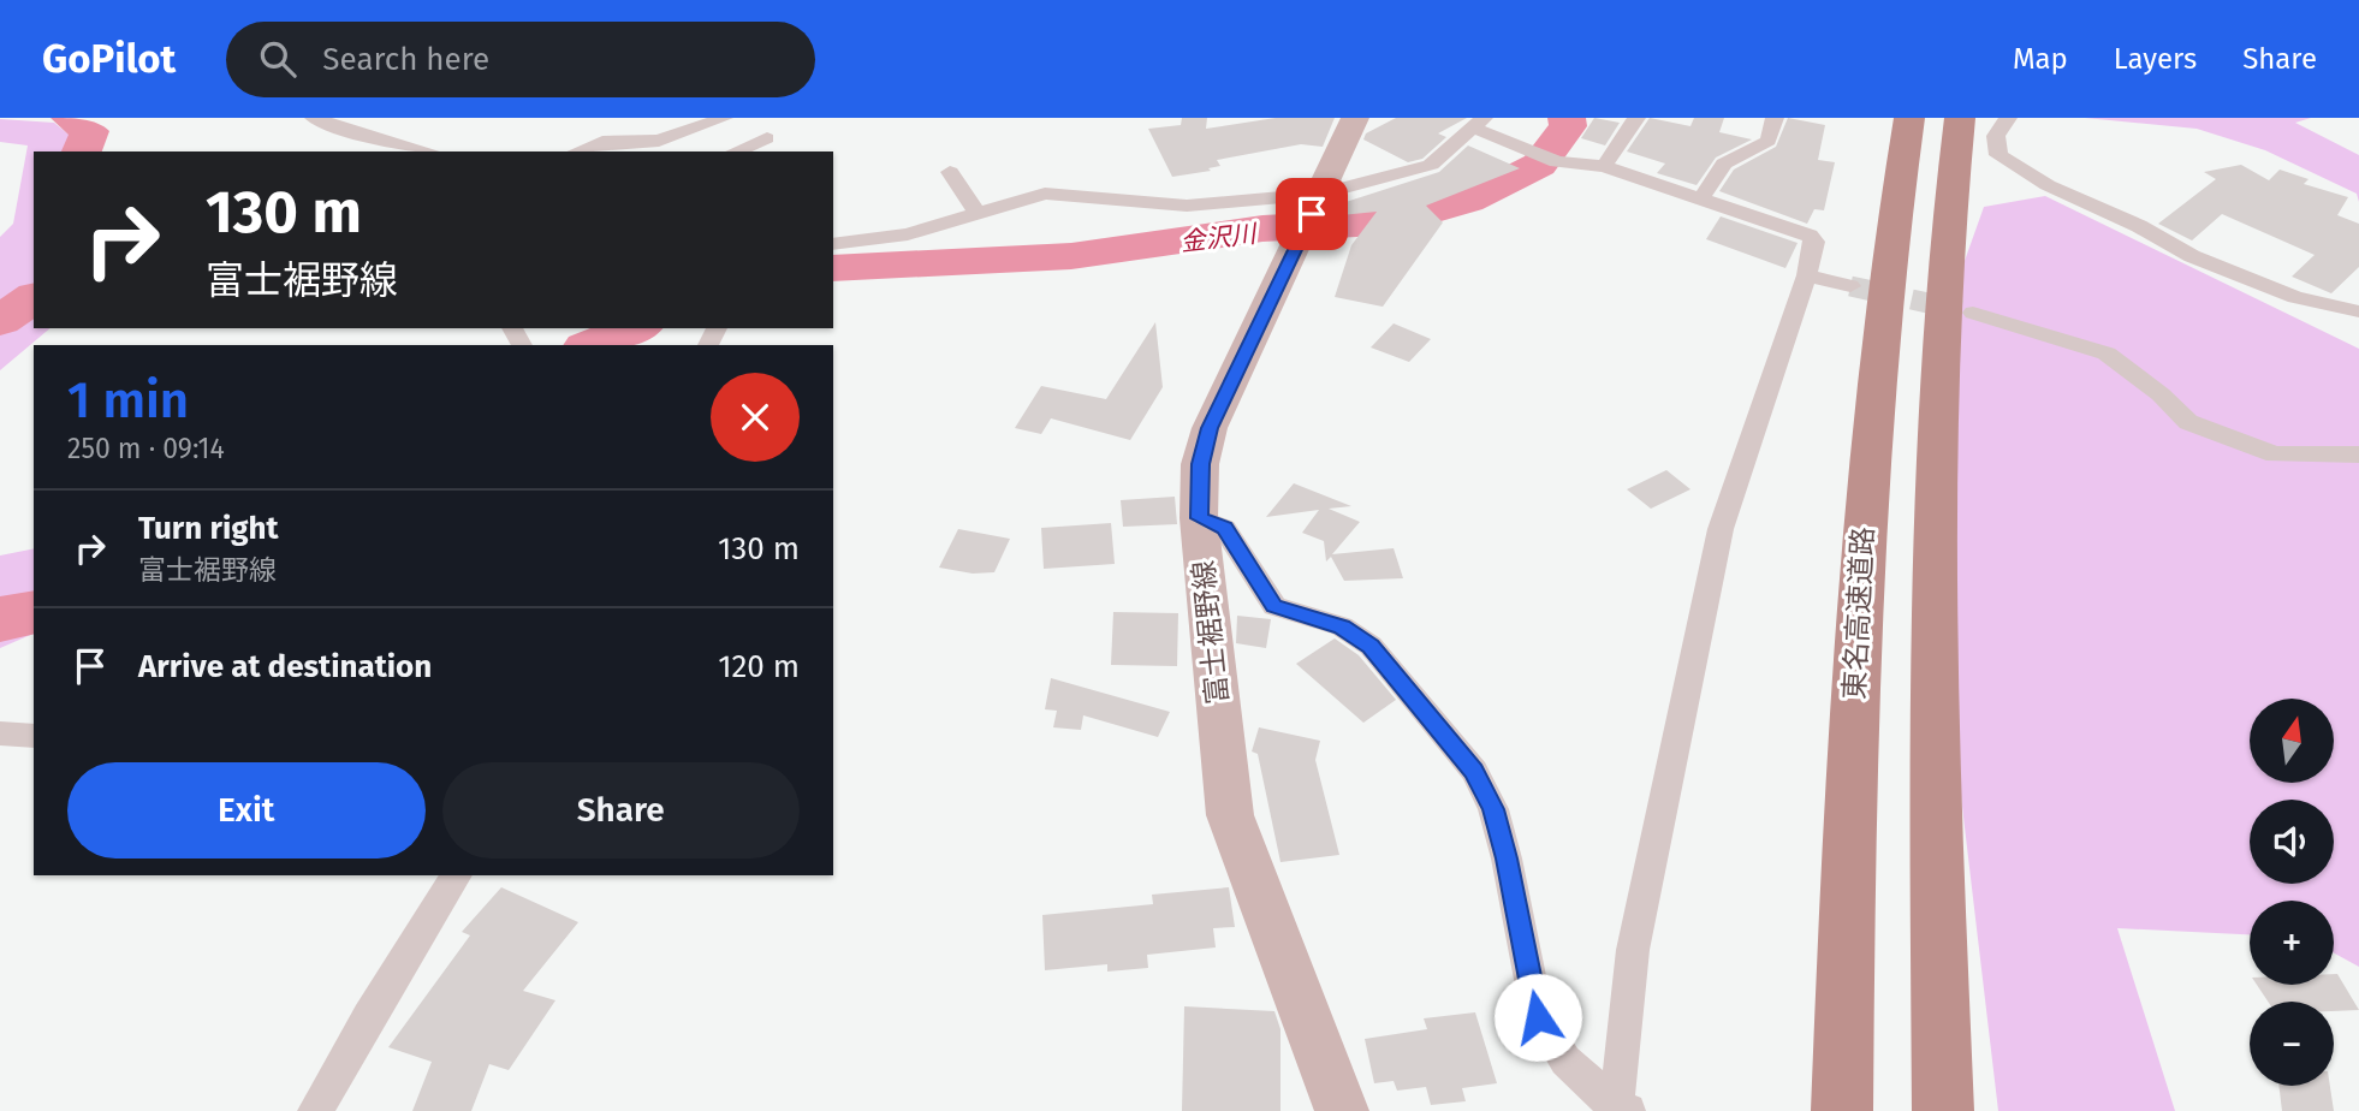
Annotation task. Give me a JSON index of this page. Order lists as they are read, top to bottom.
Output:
{
  "streets": {
    "highway": ["東名高速道路"],
    "main road": ["富士裾野線"]
  },
  "water": ["金沢川"],
  "north": "top",
  "page": {
    "header": "GoPilot",
    "search": "Search here",
    "nav": ["Map", "Layers", "Share"],
    "turn": ["130 m", "富士裾野線"],
    "heading": ["1 min", "250 m · 09:14"],
    "list": [
      {
        "name": "Turn right",
        "note": "富士裾野線",
        "value": "130 m"
      },
      {
        "name": "Arrive at destination",
        "value": "120 m"
      }
    ],
    "map_buttons": ["+", "−"],
    "buttons": ["Exit", "Share"]
  }
}
